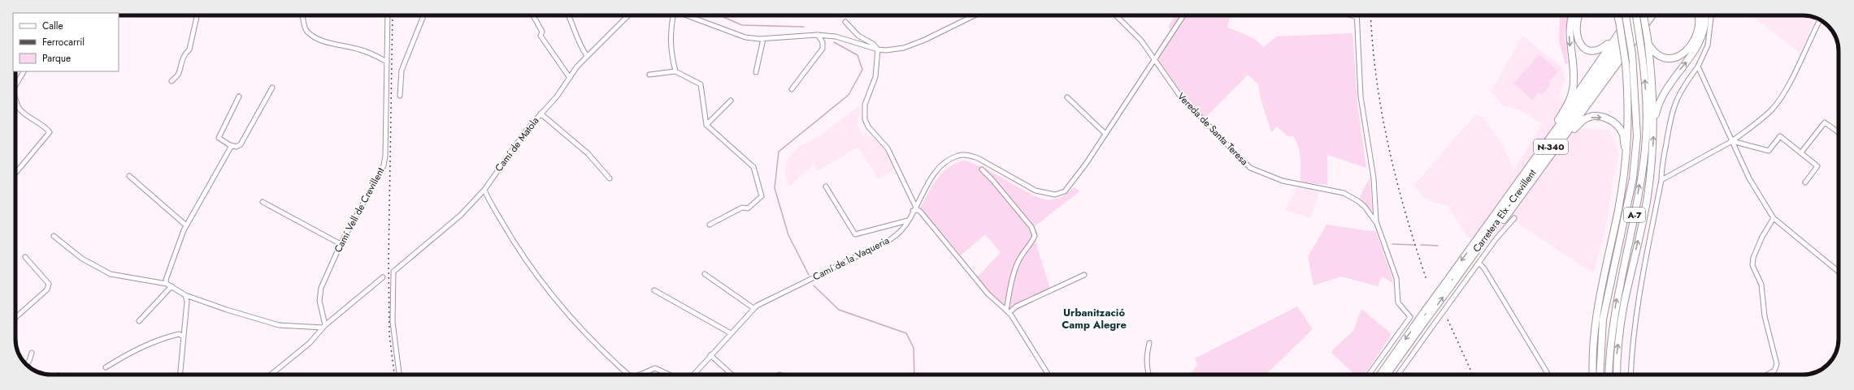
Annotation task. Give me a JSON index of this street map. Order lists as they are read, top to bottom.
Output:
{
  "streets": {
    "highway": ["N-340", "Carretera Elx - Crevillent", "A-7"],
    "street": [
      "Vereda de Santa Teresa",
      "Camí de Matola",
      "Camí Vell de Crevillent",
      "Camí de la Vaqueria"
    ]
  },
  "crossings": [
    ["Vereda de Santa Teresa", "Camí de la Vaqueria"]
  ],
  "districts": ["Urbanització Camp Alegre"],
  "legend": ["Calle", "Ferrocarril", "Parque"]
}
